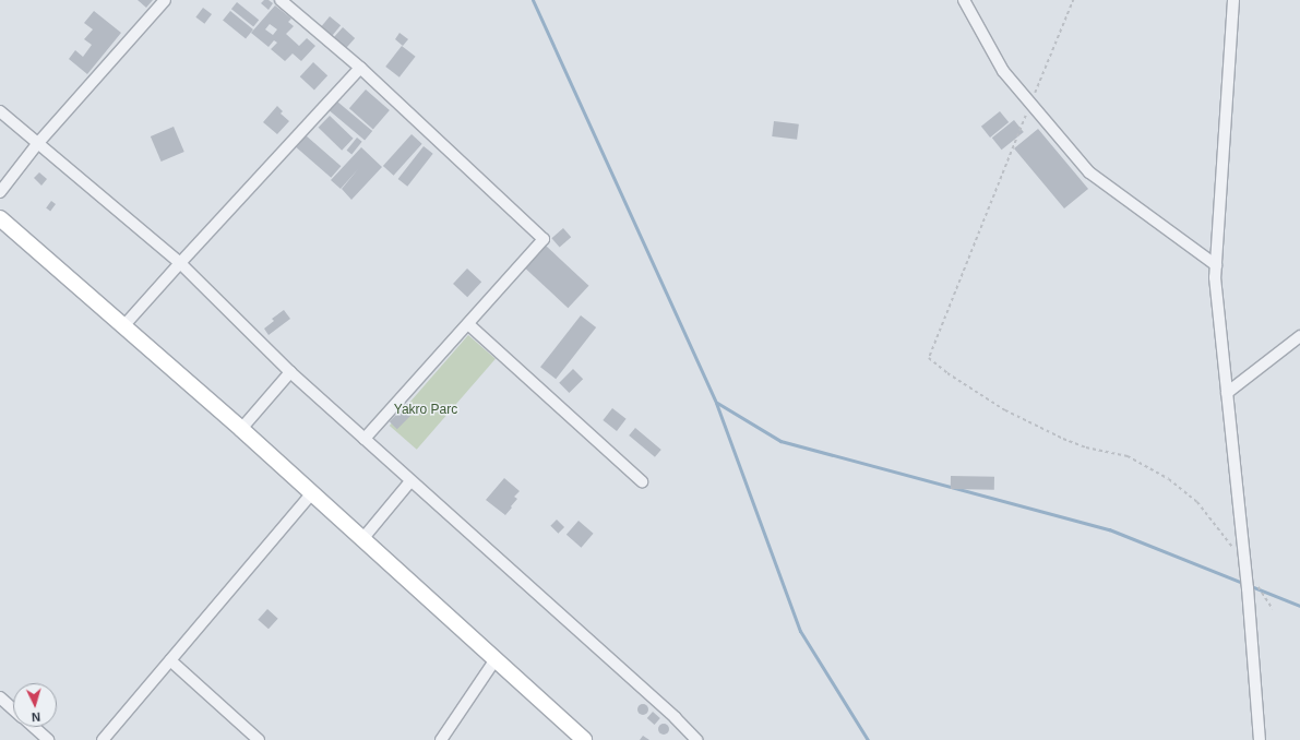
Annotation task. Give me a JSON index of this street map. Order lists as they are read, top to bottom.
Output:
{
  "parks": ["Yakro Parc"],
  "north": "bottom"
}
